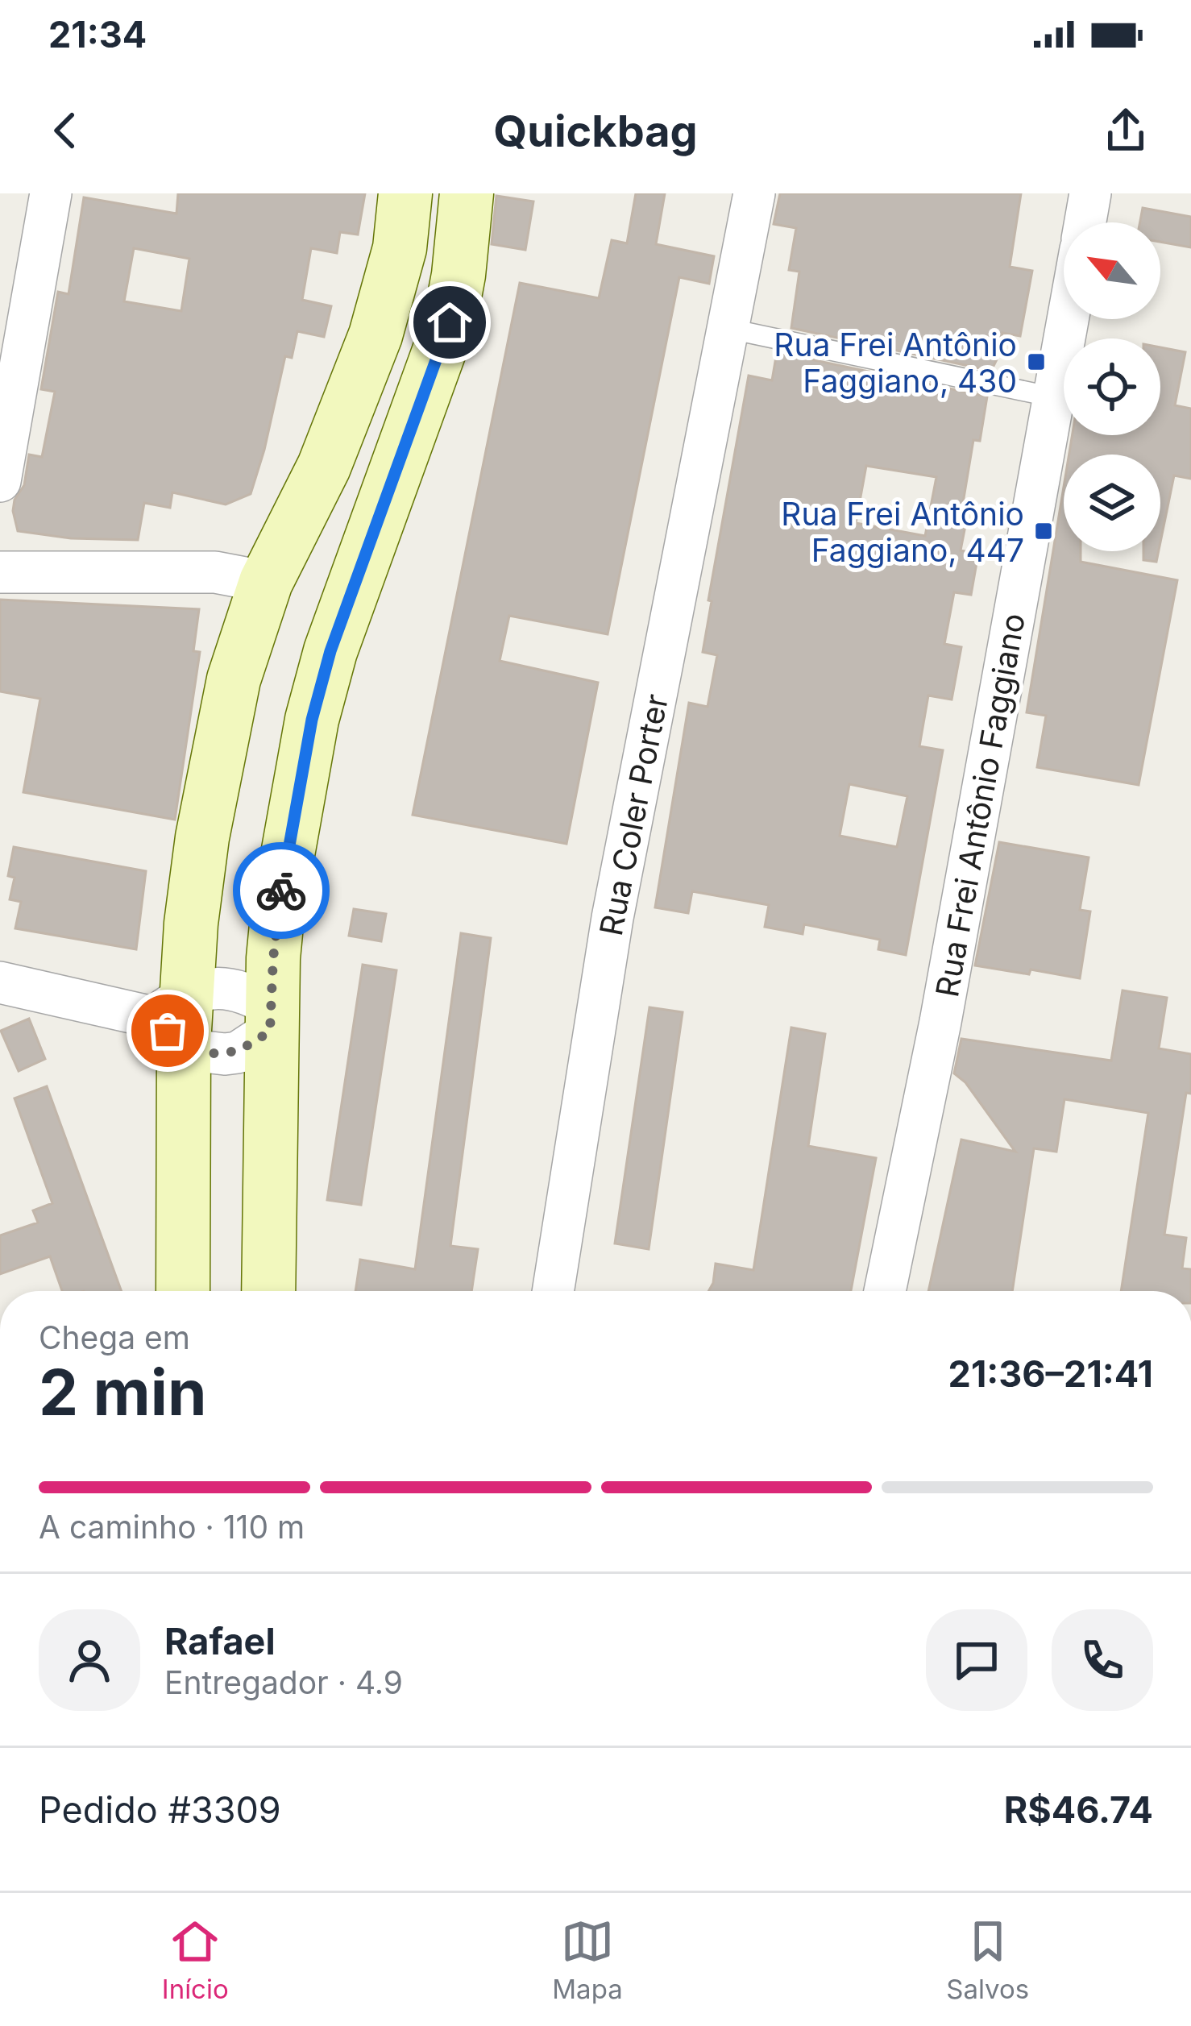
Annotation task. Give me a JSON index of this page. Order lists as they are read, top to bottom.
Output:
{
  "streets": {
    "street": ["Rua Frei Antônio Faggiano", "Rua Coler Porter"]
  },
  "places": {
    "transit": ["Rua Frei Antônio Faggiano, 430", "Rua Frei Antônio Faggiano, 447"]
  },
  "north": "top left",
  "page": {
    "status": "21:34",
    "header": "Quickbag",
    "heading": ["2 min", "Chega em", "21:36–21:41"],
    "panel": [
      "Rafael",
      "Entregador · 4.9",
      "Pedido #3309",
      "R$46.74"
    ],
    "bar": "A caminho · 110 m",
    "tabs": ["Início", "Mapa", "Salvos"]
  }
}
